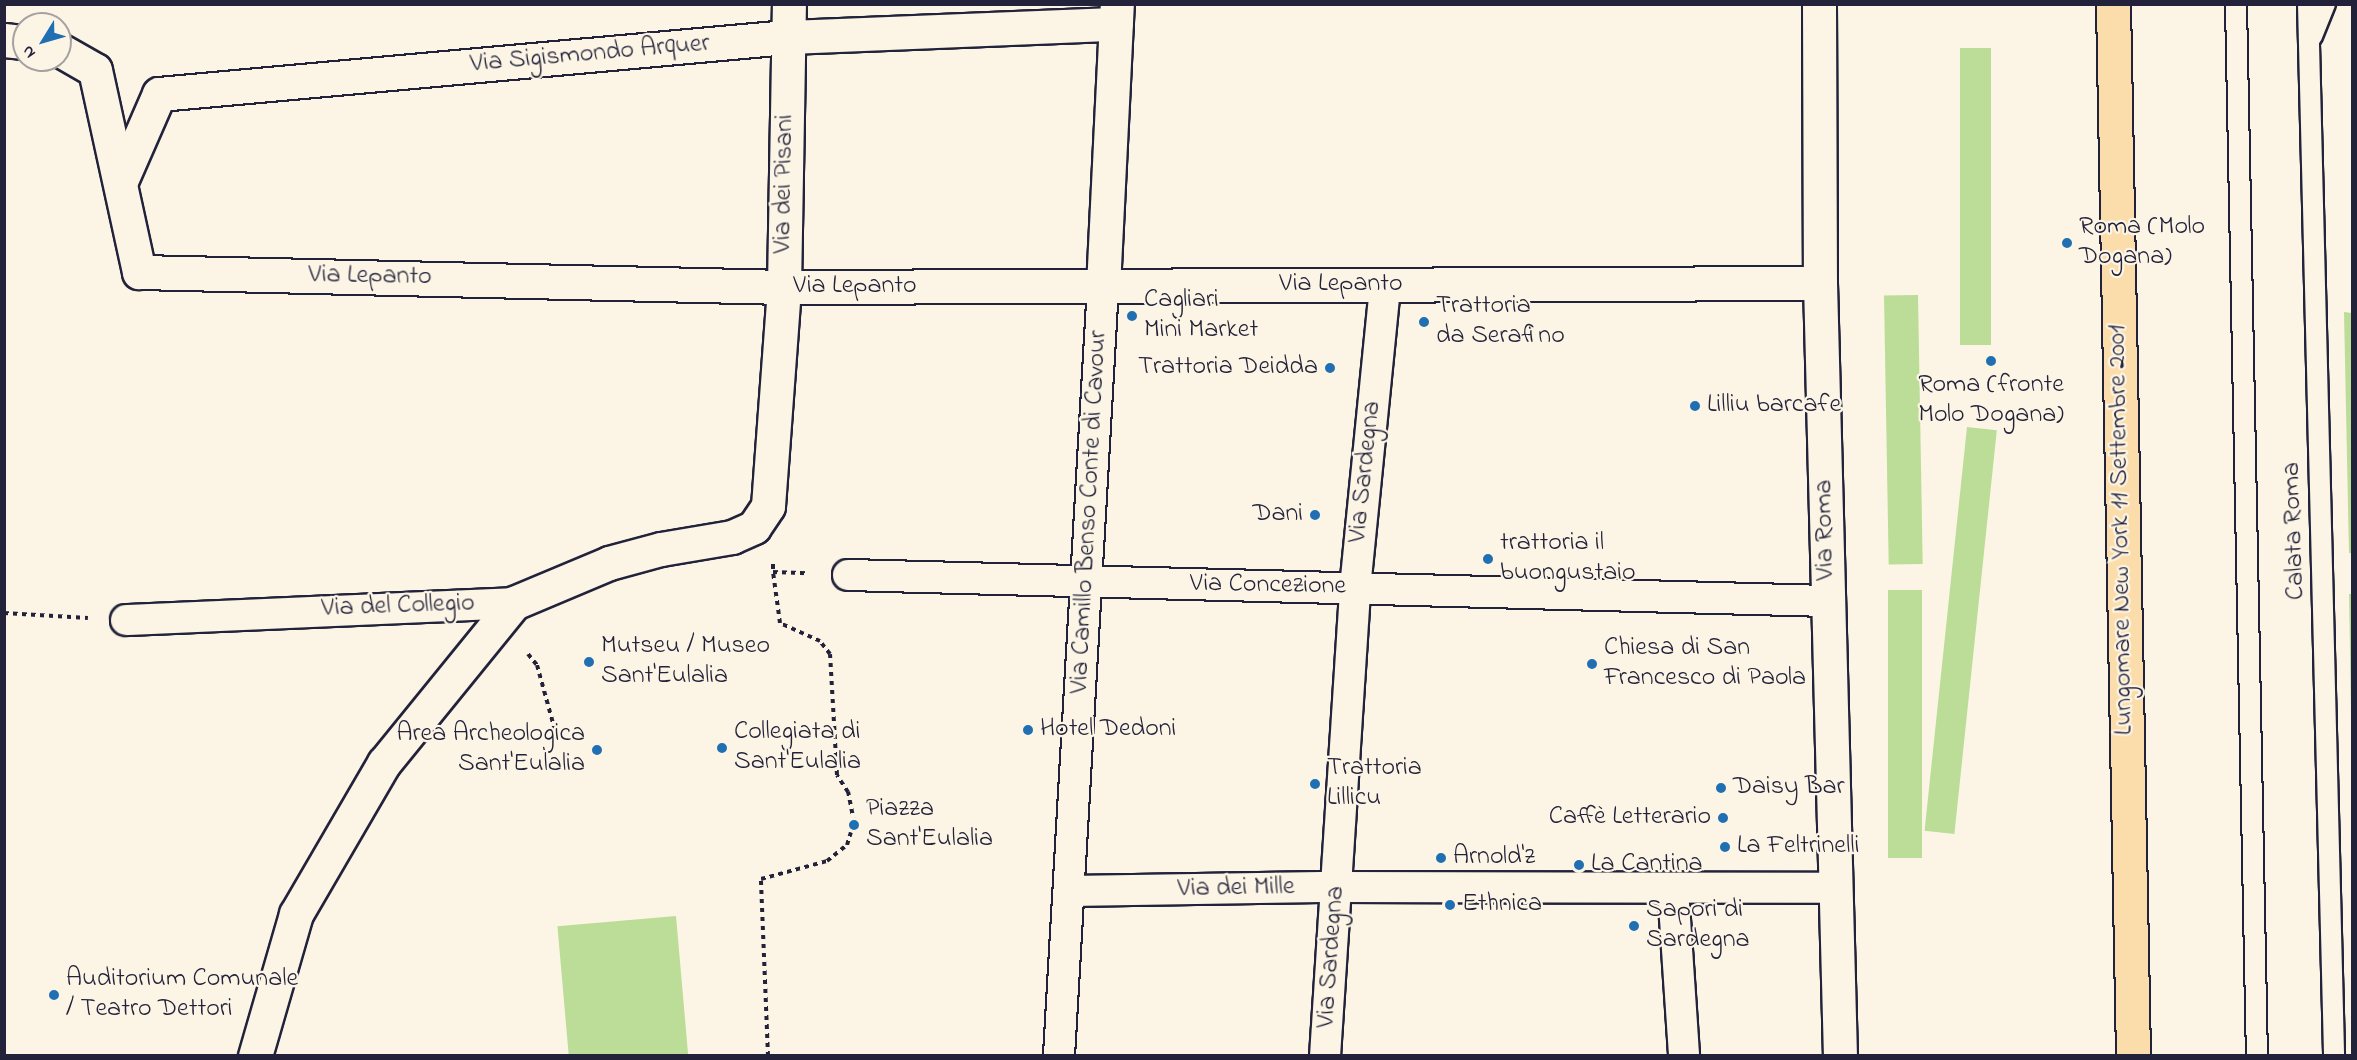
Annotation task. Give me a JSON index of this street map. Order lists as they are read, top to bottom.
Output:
{
  "streets": {
    "main road": ["Lungomare New York 11 Settembre 2001"],
    "street": [
      "Via Sigismondo Arquer",
      "Via dei Pisani",
      "Via Lepanto",
      "Via Sardegna",
      "Via Camillo Benso Conte di Cavour",
      "Via Roma",
      "Via Concezione",
      "Via del Collegio",
      "Via dei Mille"
    ],
    "lane": ["Calata Roma"]
  },
  "crossings": [
    ["Via Sigismondo Arquer", "Via dei Pisani"],
    ["Via Sigismondo Arquer", "Via Lepanto"],
    ["Via Sigismondo Arquer", "Via Camillo Benso Conte di Cavour"],
    ["Via dei Pisani", "Via Lepanto"],
    ["Via dei Pisani", "Via del Collegio"],
    ["Via Lepanto", "Via Sardegna"],
    ["Via Lepanto", "Via Camillo Benso Conte di Cavour"],
    ["Via Lepanto", "Via Roma"],
    ["Via Sardegna", "Via Concezione"],
    ["Via Sardegna", "Via dei Mille"],
    ["Via Camillo Benso Conte di Cavour", "Via Concezione"],
    ["Via Camillo Benso Conte di Cavour", "Via dei Mille"],
    ["Via Roma", "Via Concezione"],
    ["Via Roma", "Via dei Mille"]
  ],
  "places": [
    "Roma (Molo Dogana)",
    "Cagliari Mini Market",
    "Trattoria da Serafino",
    "Roma (fronte Molo Dogana)",
    "Trattoria Deidda",
    "Lilliu barcafe",
    "Dani",
    "trattoria il buongustaio",
    "Mutseu / Museo Sant'Eulalia",
    "Chiesa di San Francesco di Paola",
    "Hotel Dedoni",
    "Collegiata di Sant'Eulalia",
    "Area Archeologica Sant'Eulalia",
    "Trattoria Lillicu",
    "Daisy Bar",
    "Caffè Letterario",
    "Piazza Sant'Eulalia",
    "La Feltrinelli",
    "Arnold'z",
    "La Cantina",
    "Ethnica",
    "Sapori di Sardegna",
    "Auditorium Comunale / Teatro Dettori"
  ],
  "north": "bottom left"
}
